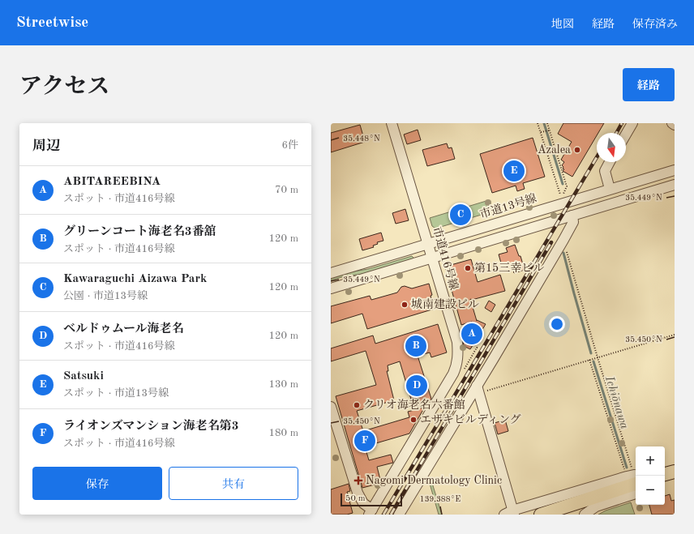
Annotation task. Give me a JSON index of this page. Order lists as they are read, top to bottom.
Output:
{
  "streets": {
    "street": ["市道13号線", "市道416号線"]
  },
  "crossings": [
    ["市道13号線", "市道416号線"]
  ],
  "water": ["Ichiōnawa"],
  "places": {
    "other": [
      "Azalea",
      "第15三幸ビル",
      "城南建設ビル",
      "クリオ海老名六番館",
      "エザキビルディング"
    ],
    "health": ["Nagomi Dermatology Clinic"]
  },
  "scale_bar": "50 m",
  "north": "bottom",
  "page": {
    "header": "Streetwise",
    "nav": ["地図", "経路", "保存済み"],
    "title": "アクセス",
    "buttons": [
      "経路",
      ["保存", "共有"]
    ],
    "heading": ["周辺", "6件"],
    "pins": [
      "E",
      "C",
      "A",
      "B",
      "D",
      "F"
    ],
    "list": [
      {
        "mark": "A",
        "name": "ABITAREEBINA",
        "note": "スポット · 市道416号線",
        "value": "70 m"
      },
      {
        "mark": "B",
        "name": "グリーンコート海老名3番舘",
        "note": "スポット · 市道416号線",
        "value": "120 m"
      },
      {
        "mark": "C",
        "name": "Kawaraguchi Aizawa Park",
        "note": "公園 · 市道13号線",
        "value": "120 m"
      },
      {
        "mark": "D",
        "name": "ベルドゥムール海老名",
        "note": "スポット · 市道416号線",
        "value": "120 m"
      },
      {
        "mark": "E",
        "name": "Satsuki",
        "note": "スポット · 市道13号線",
        "value": "130 m"
      },
      {
        "mark": "F",
        "name": "ライオンズマンション海老名第3",
        "note": "スポット · 市道416号線",
        "value": "180 m"
      }
    ],
    "map_buttons": ["+", "−"],
    "scale": "50 m"
  },
  "coordinates": [
    "35.448°N",
    "35.449°N",
    "35.450°N",
    "139.388°E"
  ]
}
